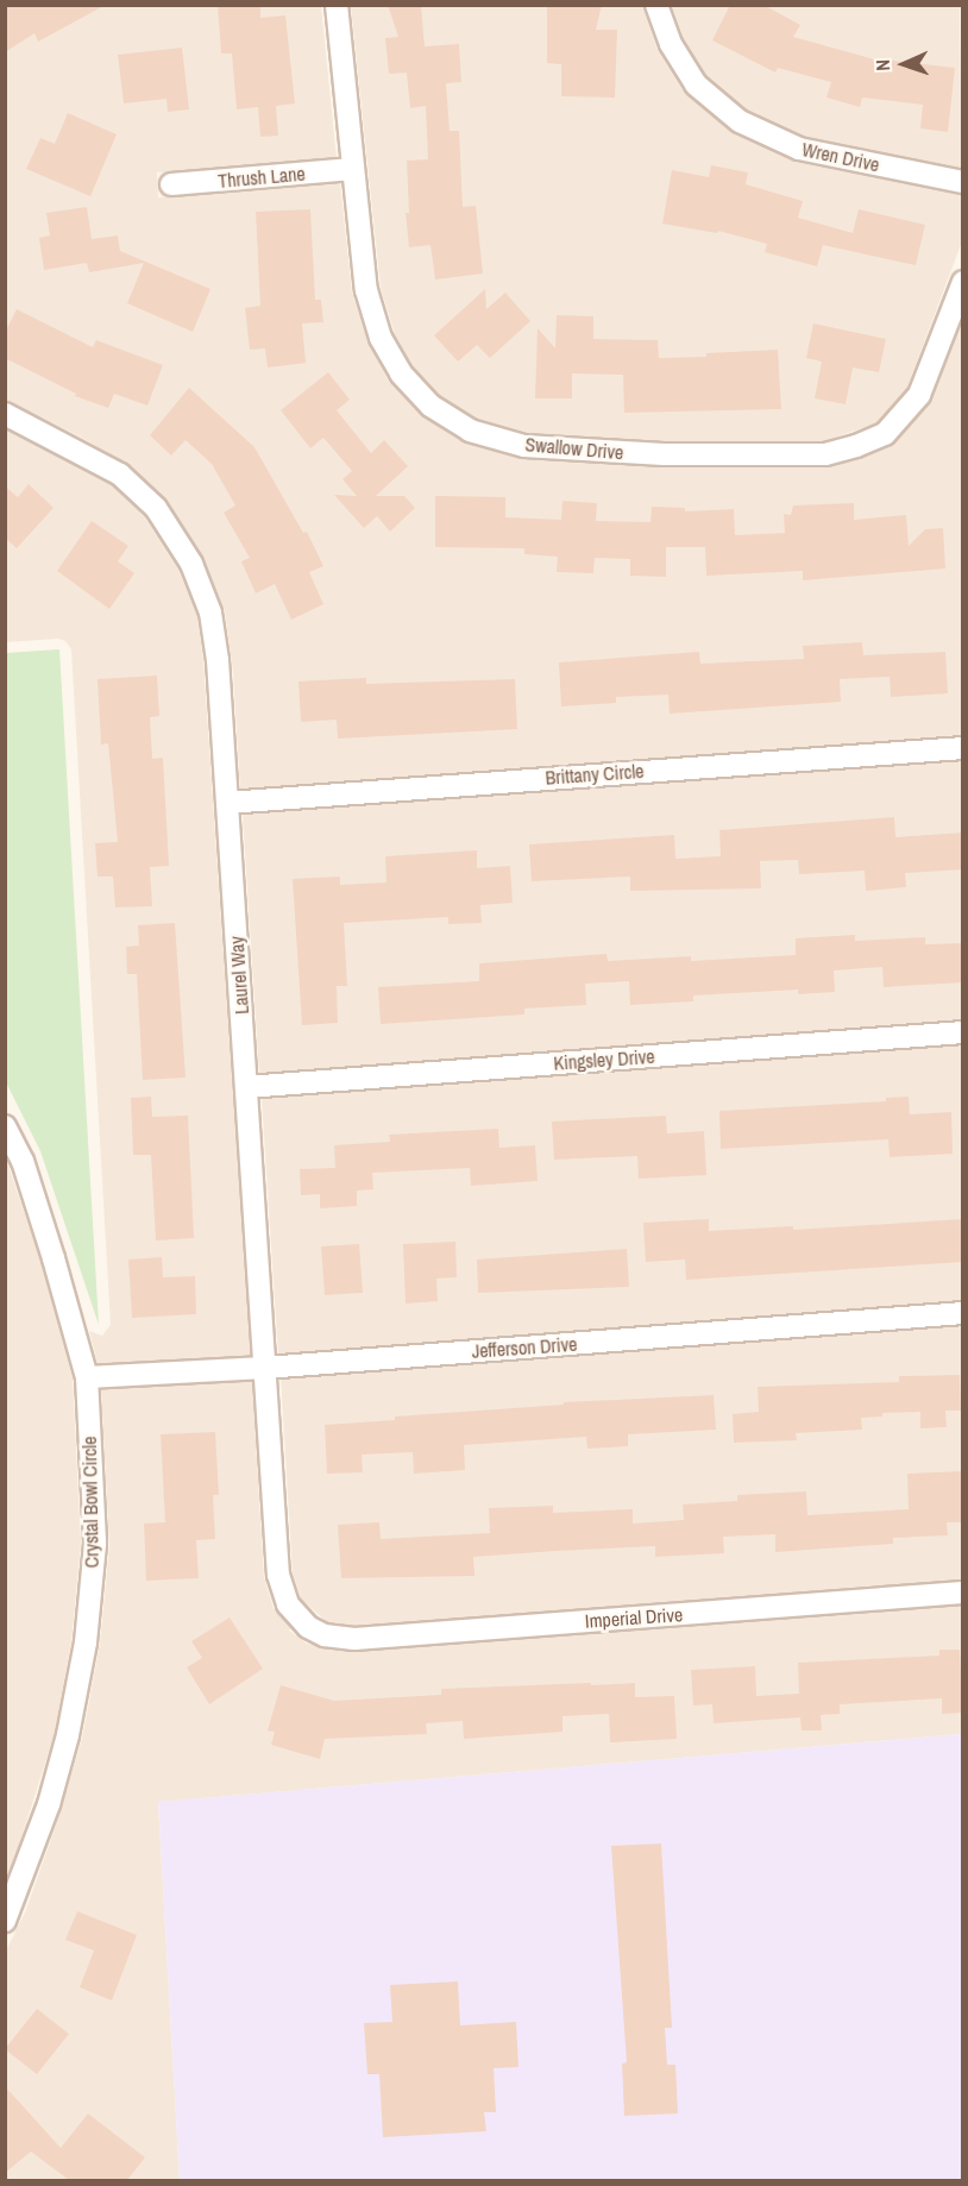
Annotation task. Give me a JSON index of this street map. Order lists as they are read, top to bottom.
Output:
{
  "streets": {
    "street": [
      "Wren Drive",
      "Thrush Lane",
      "Swallow Drive",
      "Brittany Circle",
      "Laurel Way",
      "Kingsley Drive",
      "Jefferson Drive",
      "Crystal Bowl Circle",
      "Imperial Drive"
    ]
  },
  "crossings": [
    ["Thrush Lane", "Swallow Drive"],
    ["Brittany Circle", "Laurel Way"],
    ["Laurel Way", "Kingsley Drive"],
    ["Laurel Way", "Jefferson Drive"],
    ["Laurel Way", "Imperial Drive"],
    ["Jefferson Drive", "Crystal Bowl Circle"]
  ],
  "north": "left"
}
